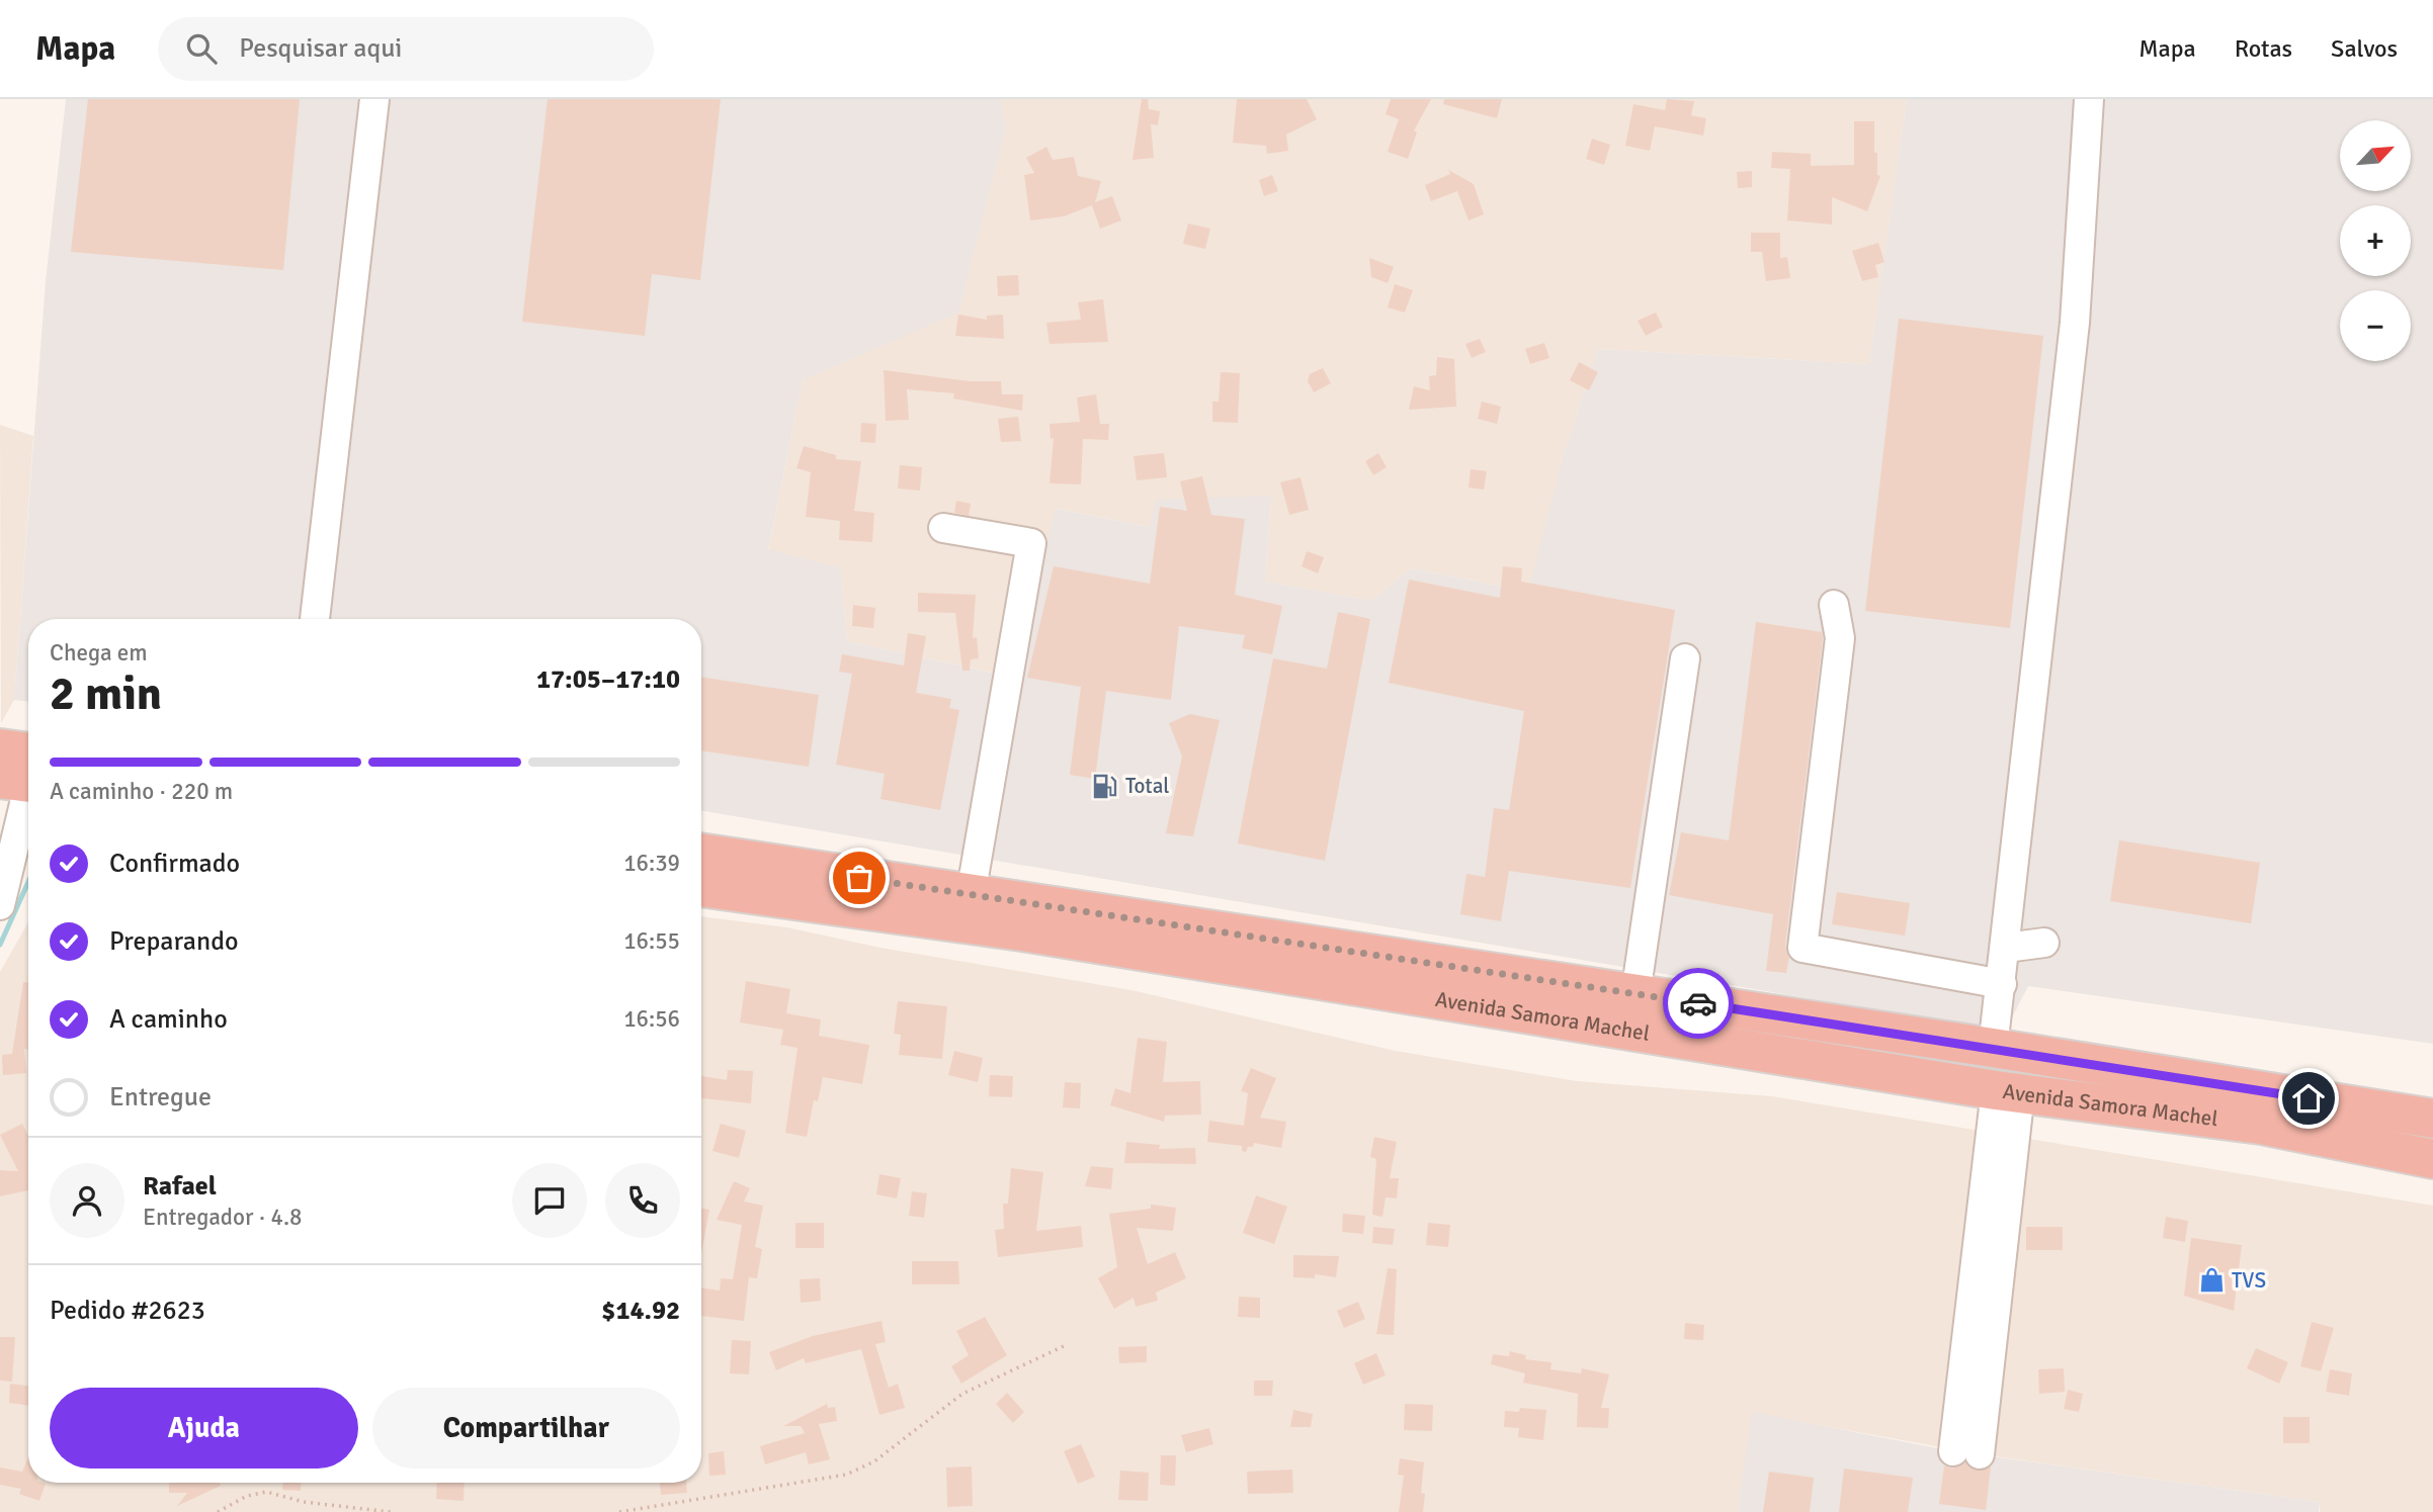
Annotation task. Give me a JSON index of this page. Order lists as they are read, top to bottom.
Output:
{
  "streets": {
    "highway": ["Avenida Samora Machel"]
  },
  "places": {
    "fuel station": ["Total"],
    "shop": ["TVS"]
  },
  "north": "top right",
  "page": {
    "header": "Mapa",
    "search": "Pesquisar aqui",
    "nav": ["Mapa", "Rotas", "Salvos"],
    "map_buttons": ["+", "−"],
    "heading": ["2 min", "Chega em", "17:05–17:10"],
    "panel": [
      "Rafael",
      "Entregador · 4.8",
      "Pedido #2623",
      "$14.92"
    ],
    "bar": "A caminho · 220 m",
    "list": [
      ["Confirmado", "16:39"],
      ["Preparando", "16:55"],
      ["A caminho", "16:56"],
      "Entregue"
    ],
    "buttons": ["Ajuda", "Compartilhar"]
  }
}
